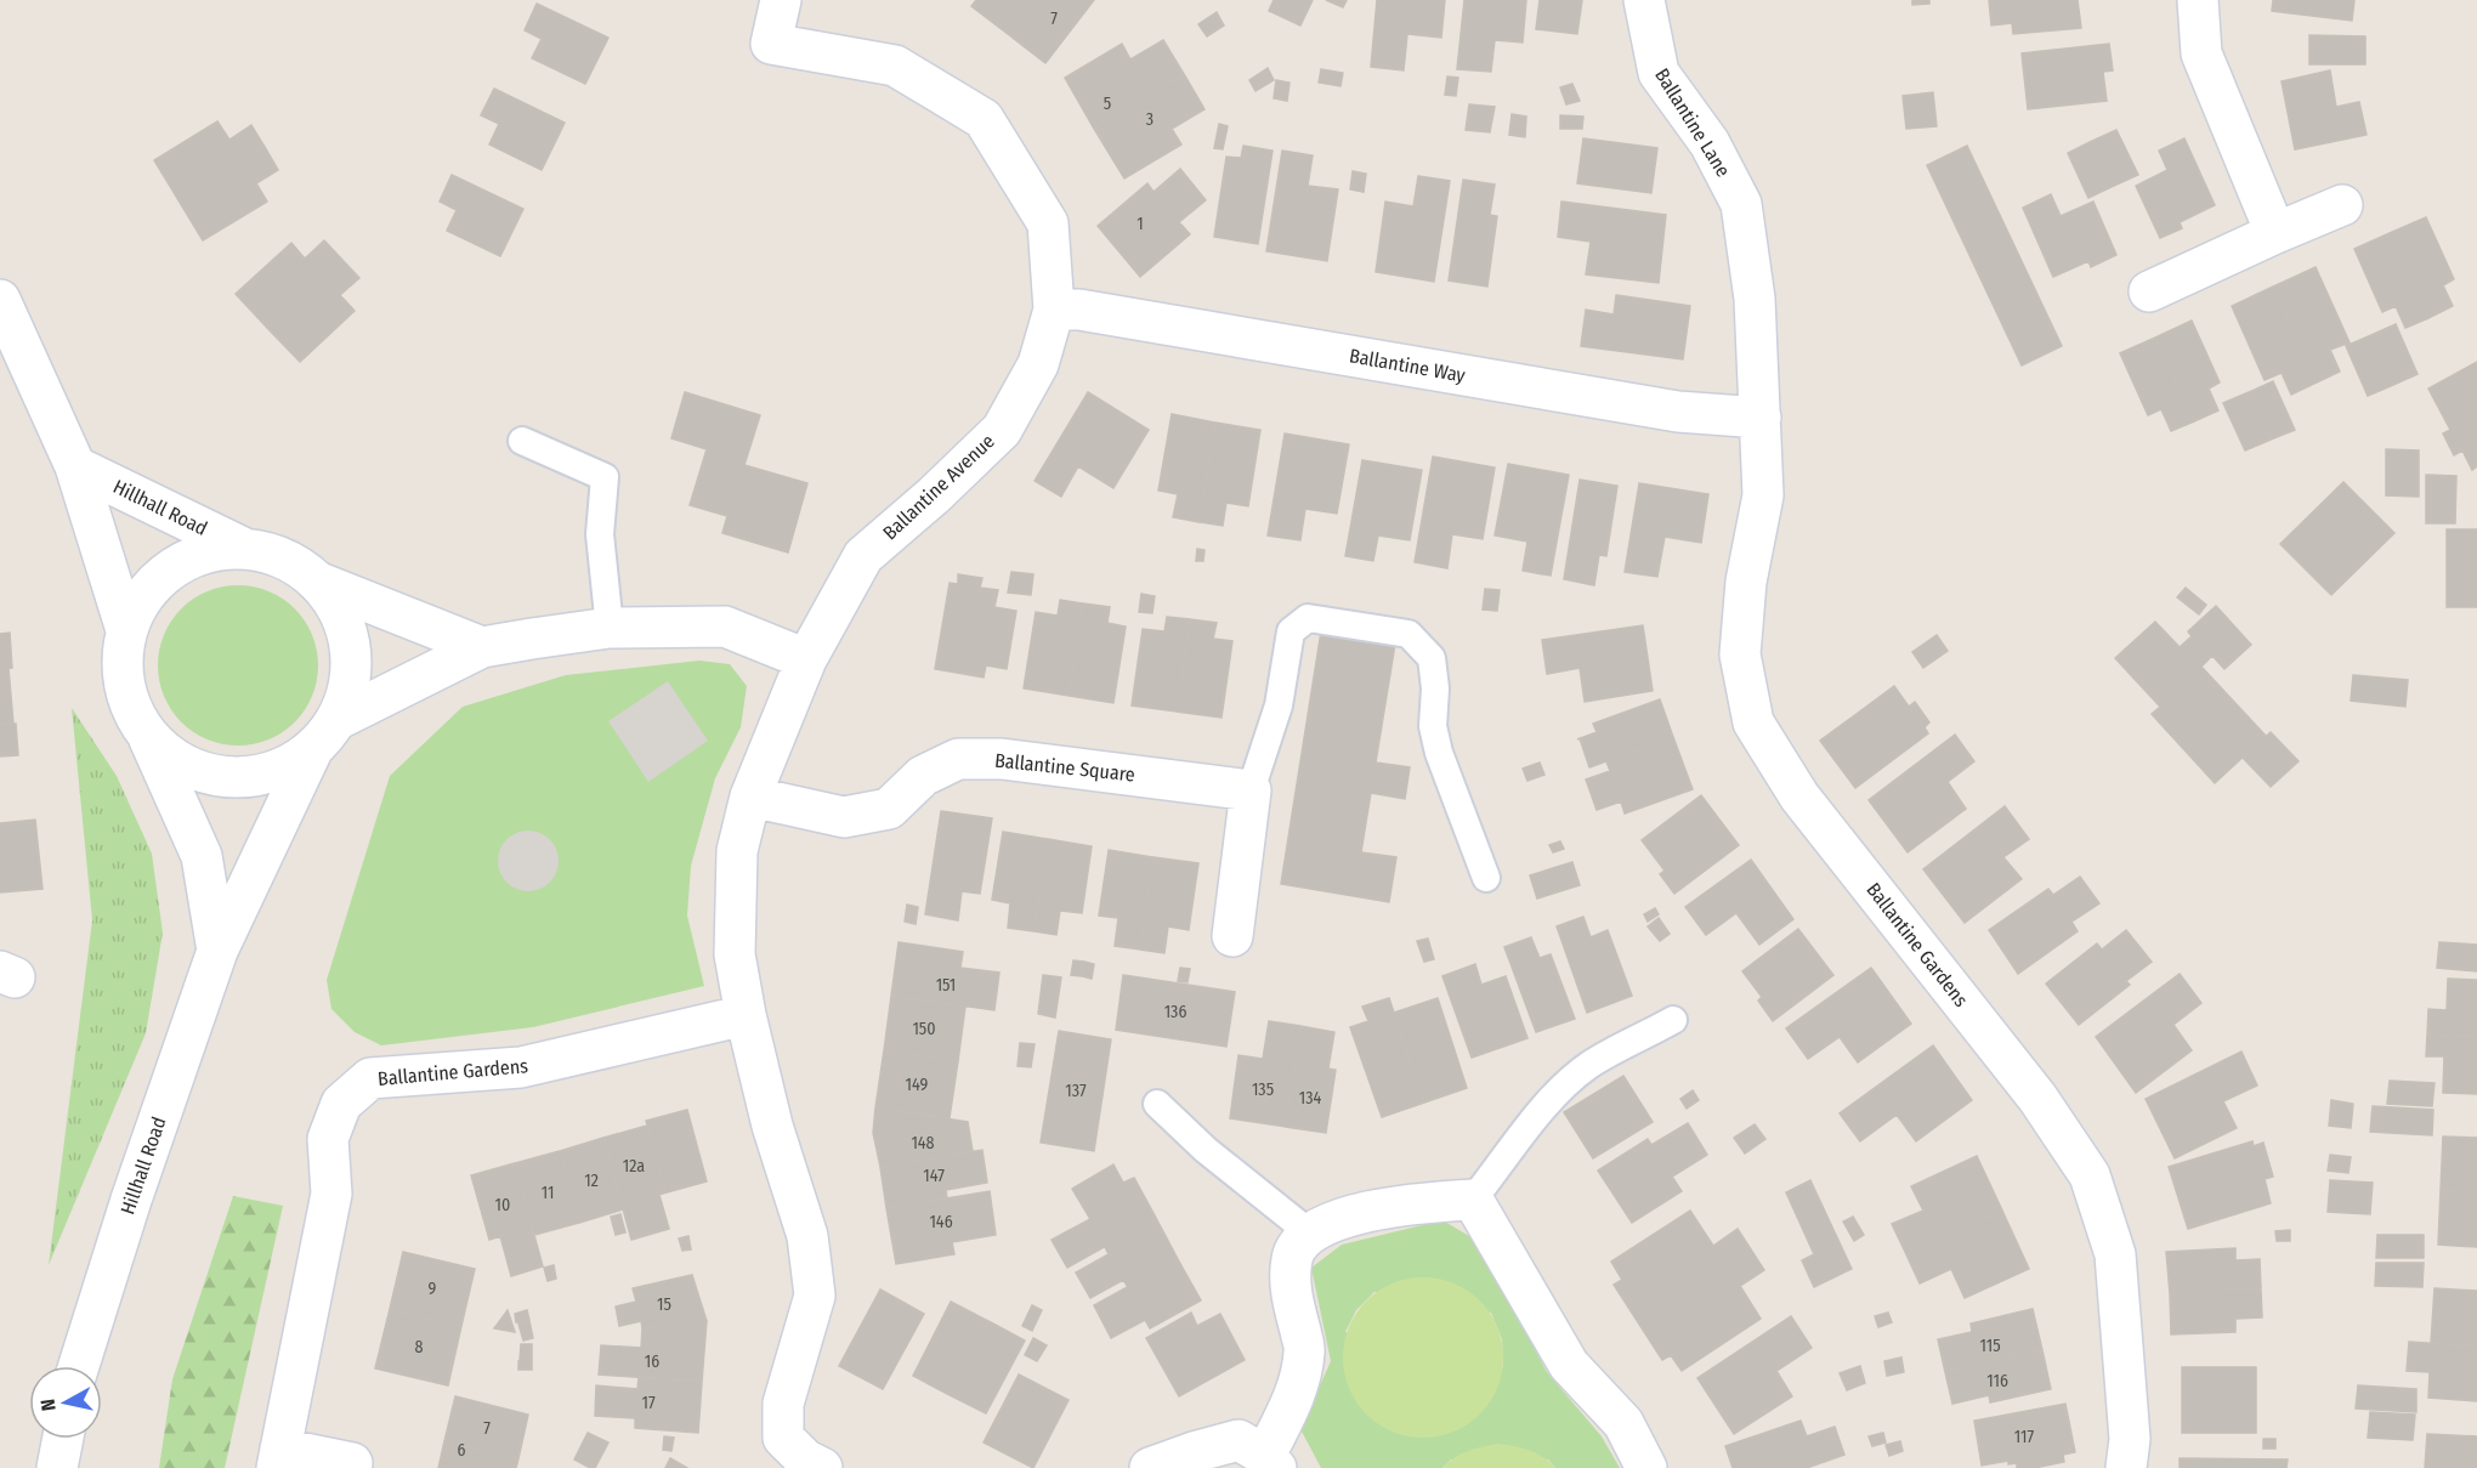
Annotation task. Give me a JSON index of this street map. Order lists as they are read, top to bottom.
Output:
{
  "streets": {
    "street": [
      "Ballantine Lane",
      "Ballantine Way",
      "Ballantine Avenue",
      "Hillhall Road",
      "Ballantine Square",
      "Ballantine Gardens"
    ]
  },
  "crossings": [
    ["Ballantine Lane", "Ballantine Way"],
    ["Ballantine Lane", "Ballantine Gardens"],
    ["Ballantine Way", "Ballantine Avenue"],
    ["Ballantine Way", "Ballantine Gardens"]
  ],
  "house_numbers": [
    "7",
    "5",
    "3",
    "1",
    "151",
    "136",
    "150",
    "149",
    "135",
    "137",
    "134",
    "148",
    "12a",
    "147",
    "12",
    "11",
    "10",
    "146",
    "9",
    "15",
    "115",
    "8",
    "16",
    "116",
    "17",
    "7",
    "117",
    "6"
  ],
  "north": "left"
}
